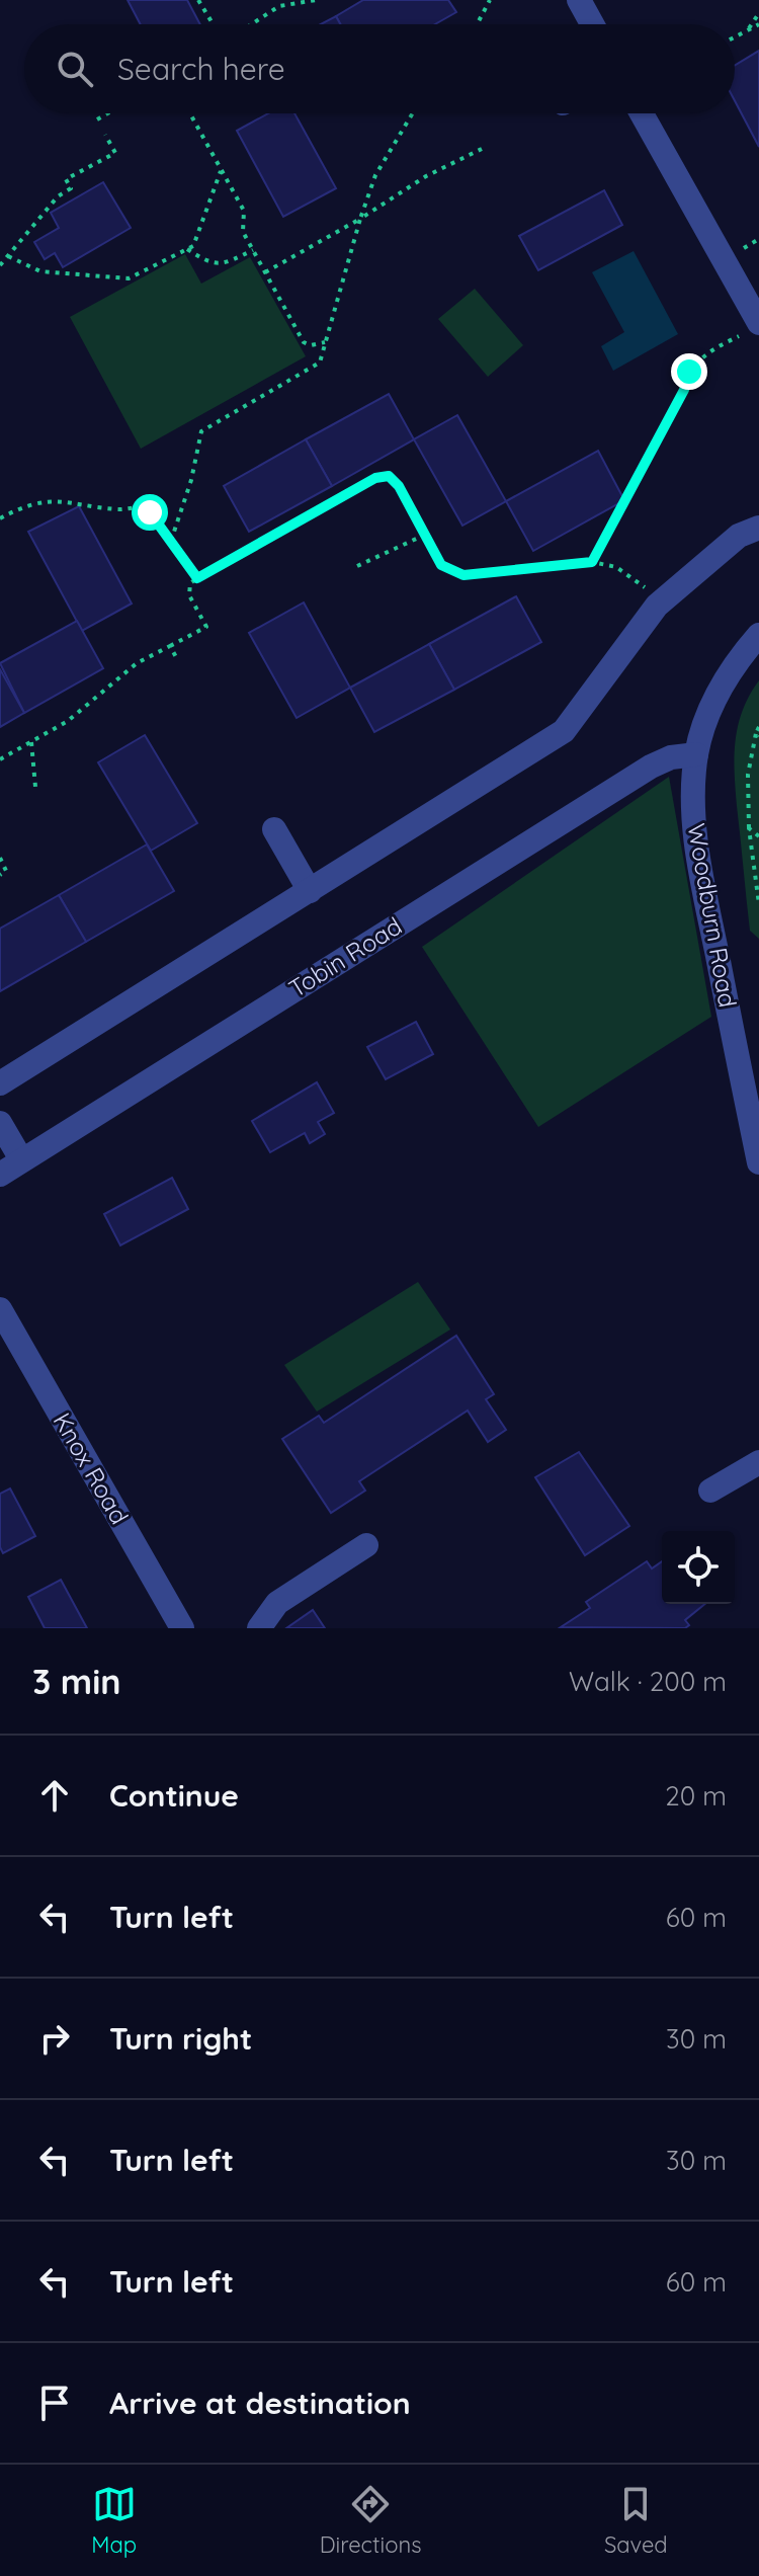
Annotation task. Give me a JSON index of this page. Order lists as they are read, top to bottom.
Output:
{
  "streets": {
    "street": ["Woodburn Road", "Tobin Road", "Knox Road"]
  },
  "crossings": [
    ["Woodburn Road", "Tobin Road"]
  ],
  "page": {
    "search": "Search here",
    "heading": ["3 min", "Walk · 200 m"],
    "list": [
      ["Continue", "20 m"],
      ["Turn left", "60 m"],
      ["Turn right", "30 m"],
      ["Turn left", "30 m"],
      ["Turn left", "60 m"],
      "Arrive at destination"
    ],
    "nav": ["Map", "Directions", "Saved"]
  }
}
